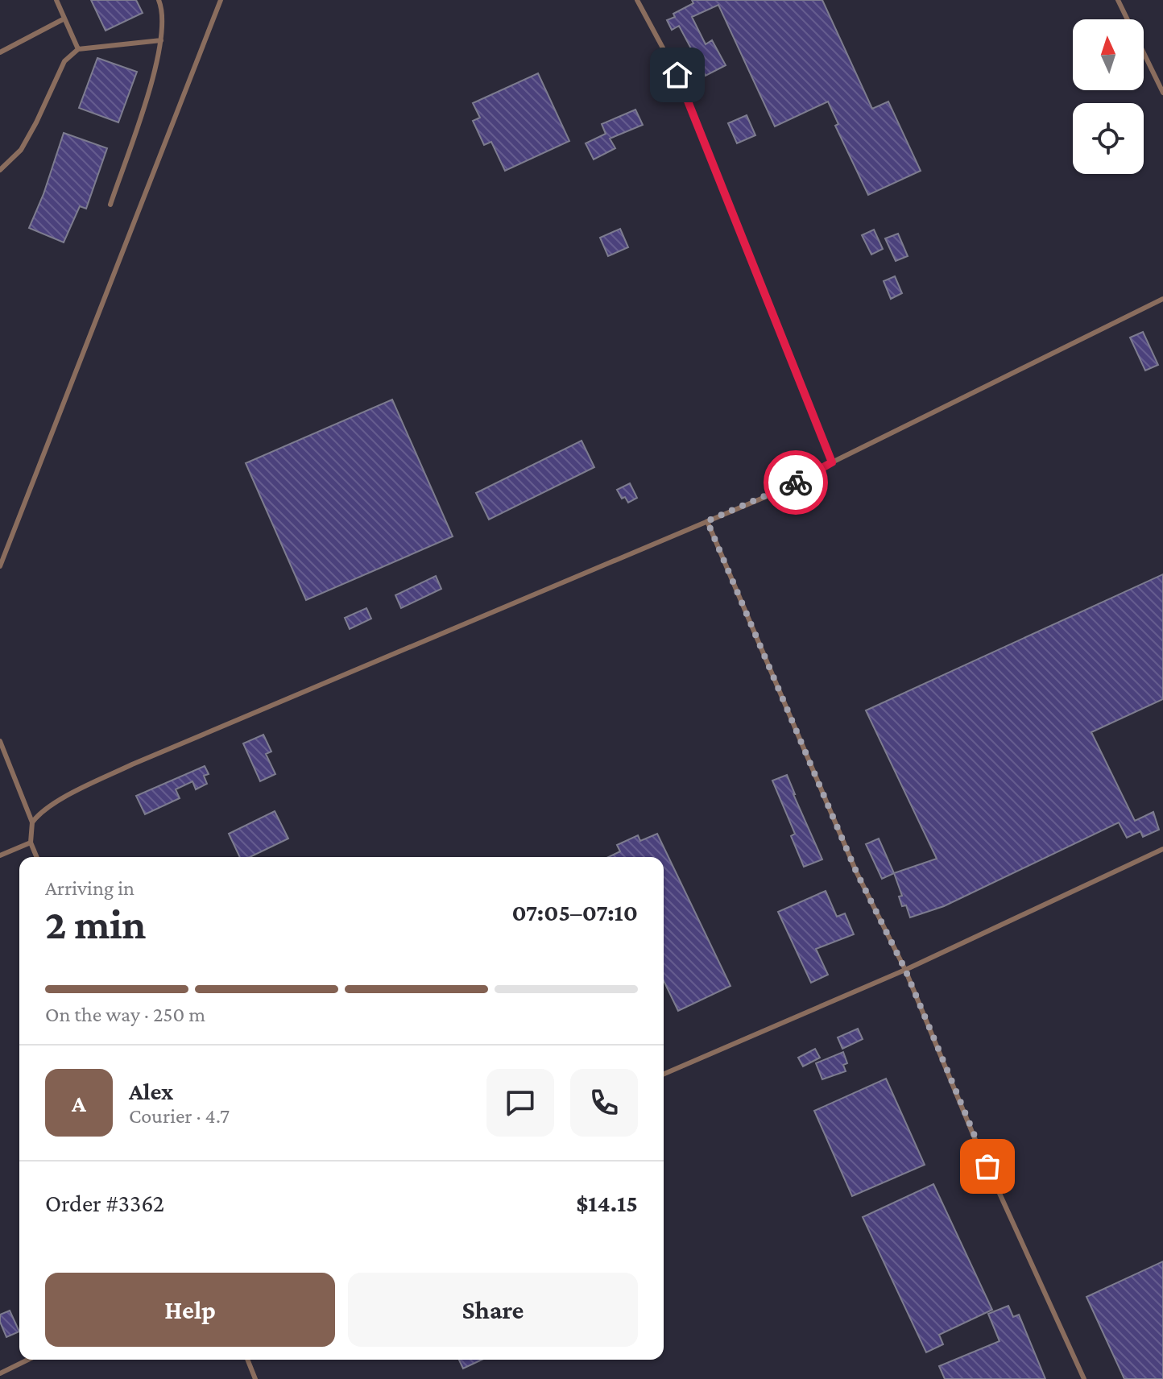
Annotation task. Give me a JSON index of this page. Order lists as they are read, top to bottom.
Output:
{
  "north": "top",
  "page": {
    "heading": ["2 min", "Arriving in", "07:05–07:10"],
    "panel": [
      "Alex",
      "Courier · 4.7",
      "Order #3362",
      "$14.15"
    ],
    "bar": "On the way · 250 m",
    "round": "A",
    "buttons": ["Help", "Share"]
  }
}
